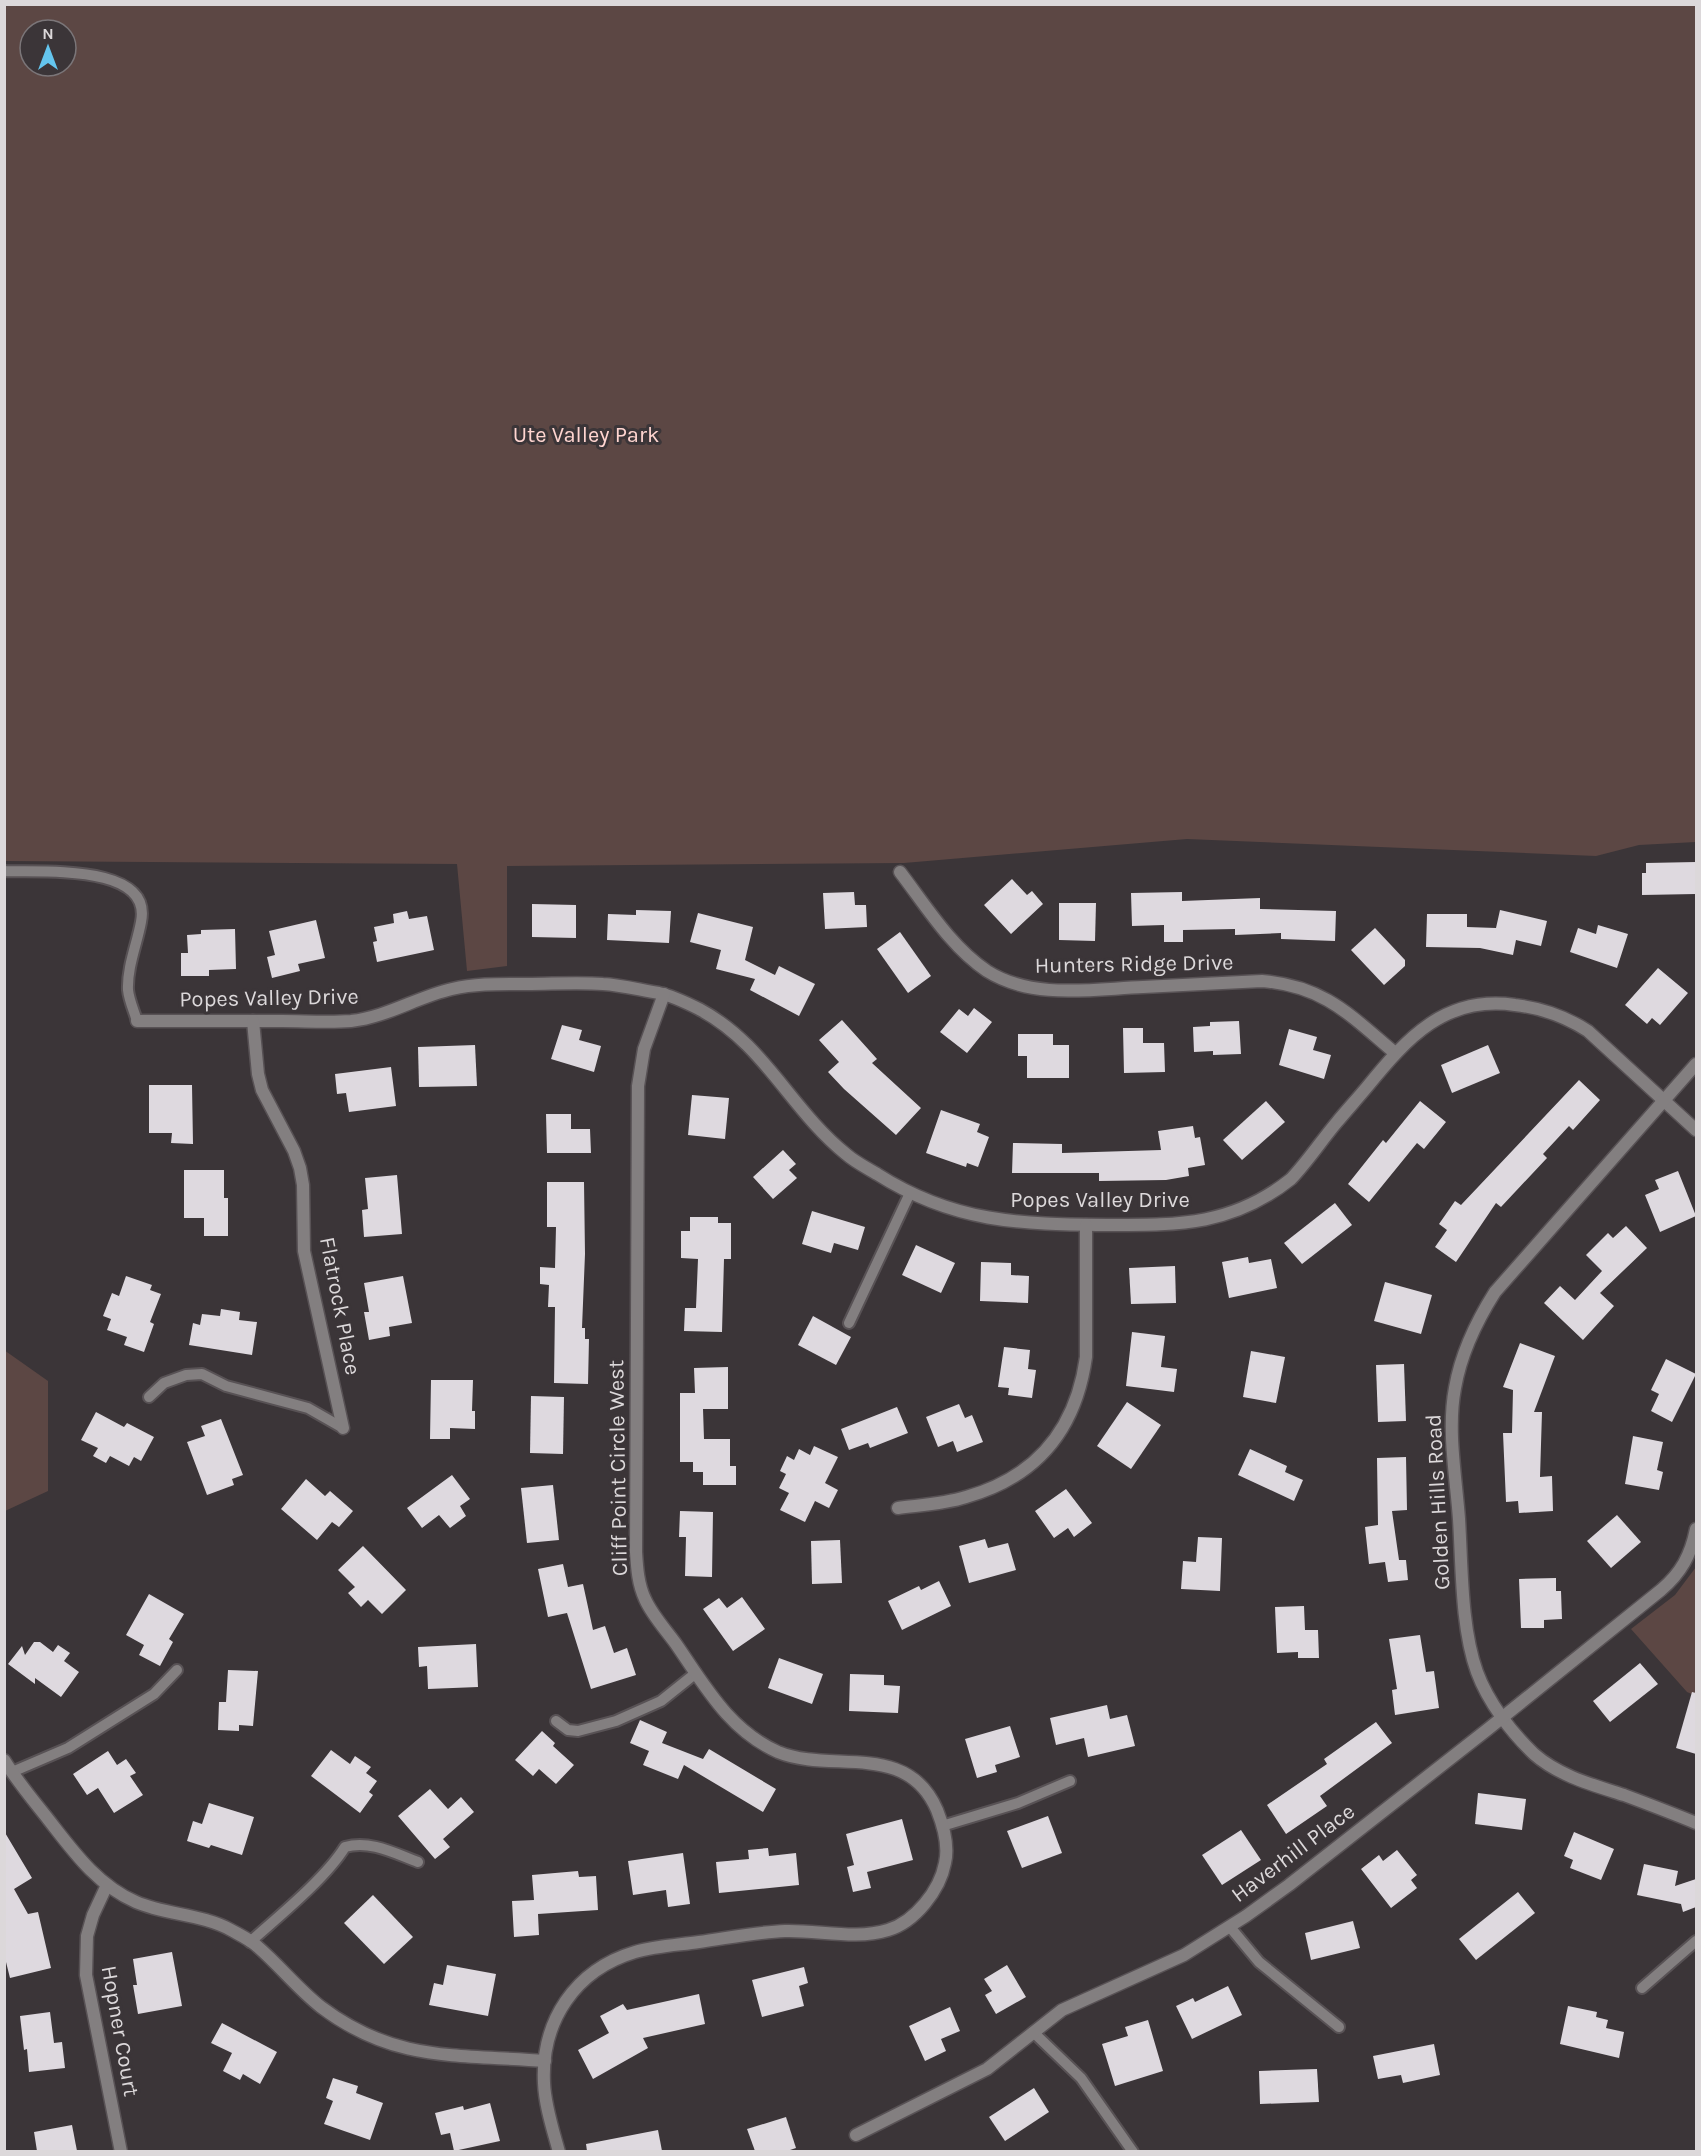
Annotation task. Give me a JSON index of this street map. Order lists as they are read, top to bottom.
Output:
{
  "streets": {
    "street": [
      "Hunters Ridge Drive",
      "Popes Valley Drive",
      "Flatrock Place",
      "Cliff Point Circle West",
      "Golden Hills Road",
      "Haverhill Place",
      "Hopner Court"
    ]
  },
  "crossings": [
    ["Hunters Ridge Drive", "Popes Valley Drive"],
    ["Popes Valley Drive", "Flatrock Place"],
    ["Popes Valley Drive", "Cliff Point Circle West"],
    ["Popes Valley Drive", "Golden Hills Road"],
    ["Golden Hills Road", "Haverhill Place"]
  ],
  "parks": ["Ute Valley Park"],
  "north": "top"
}
